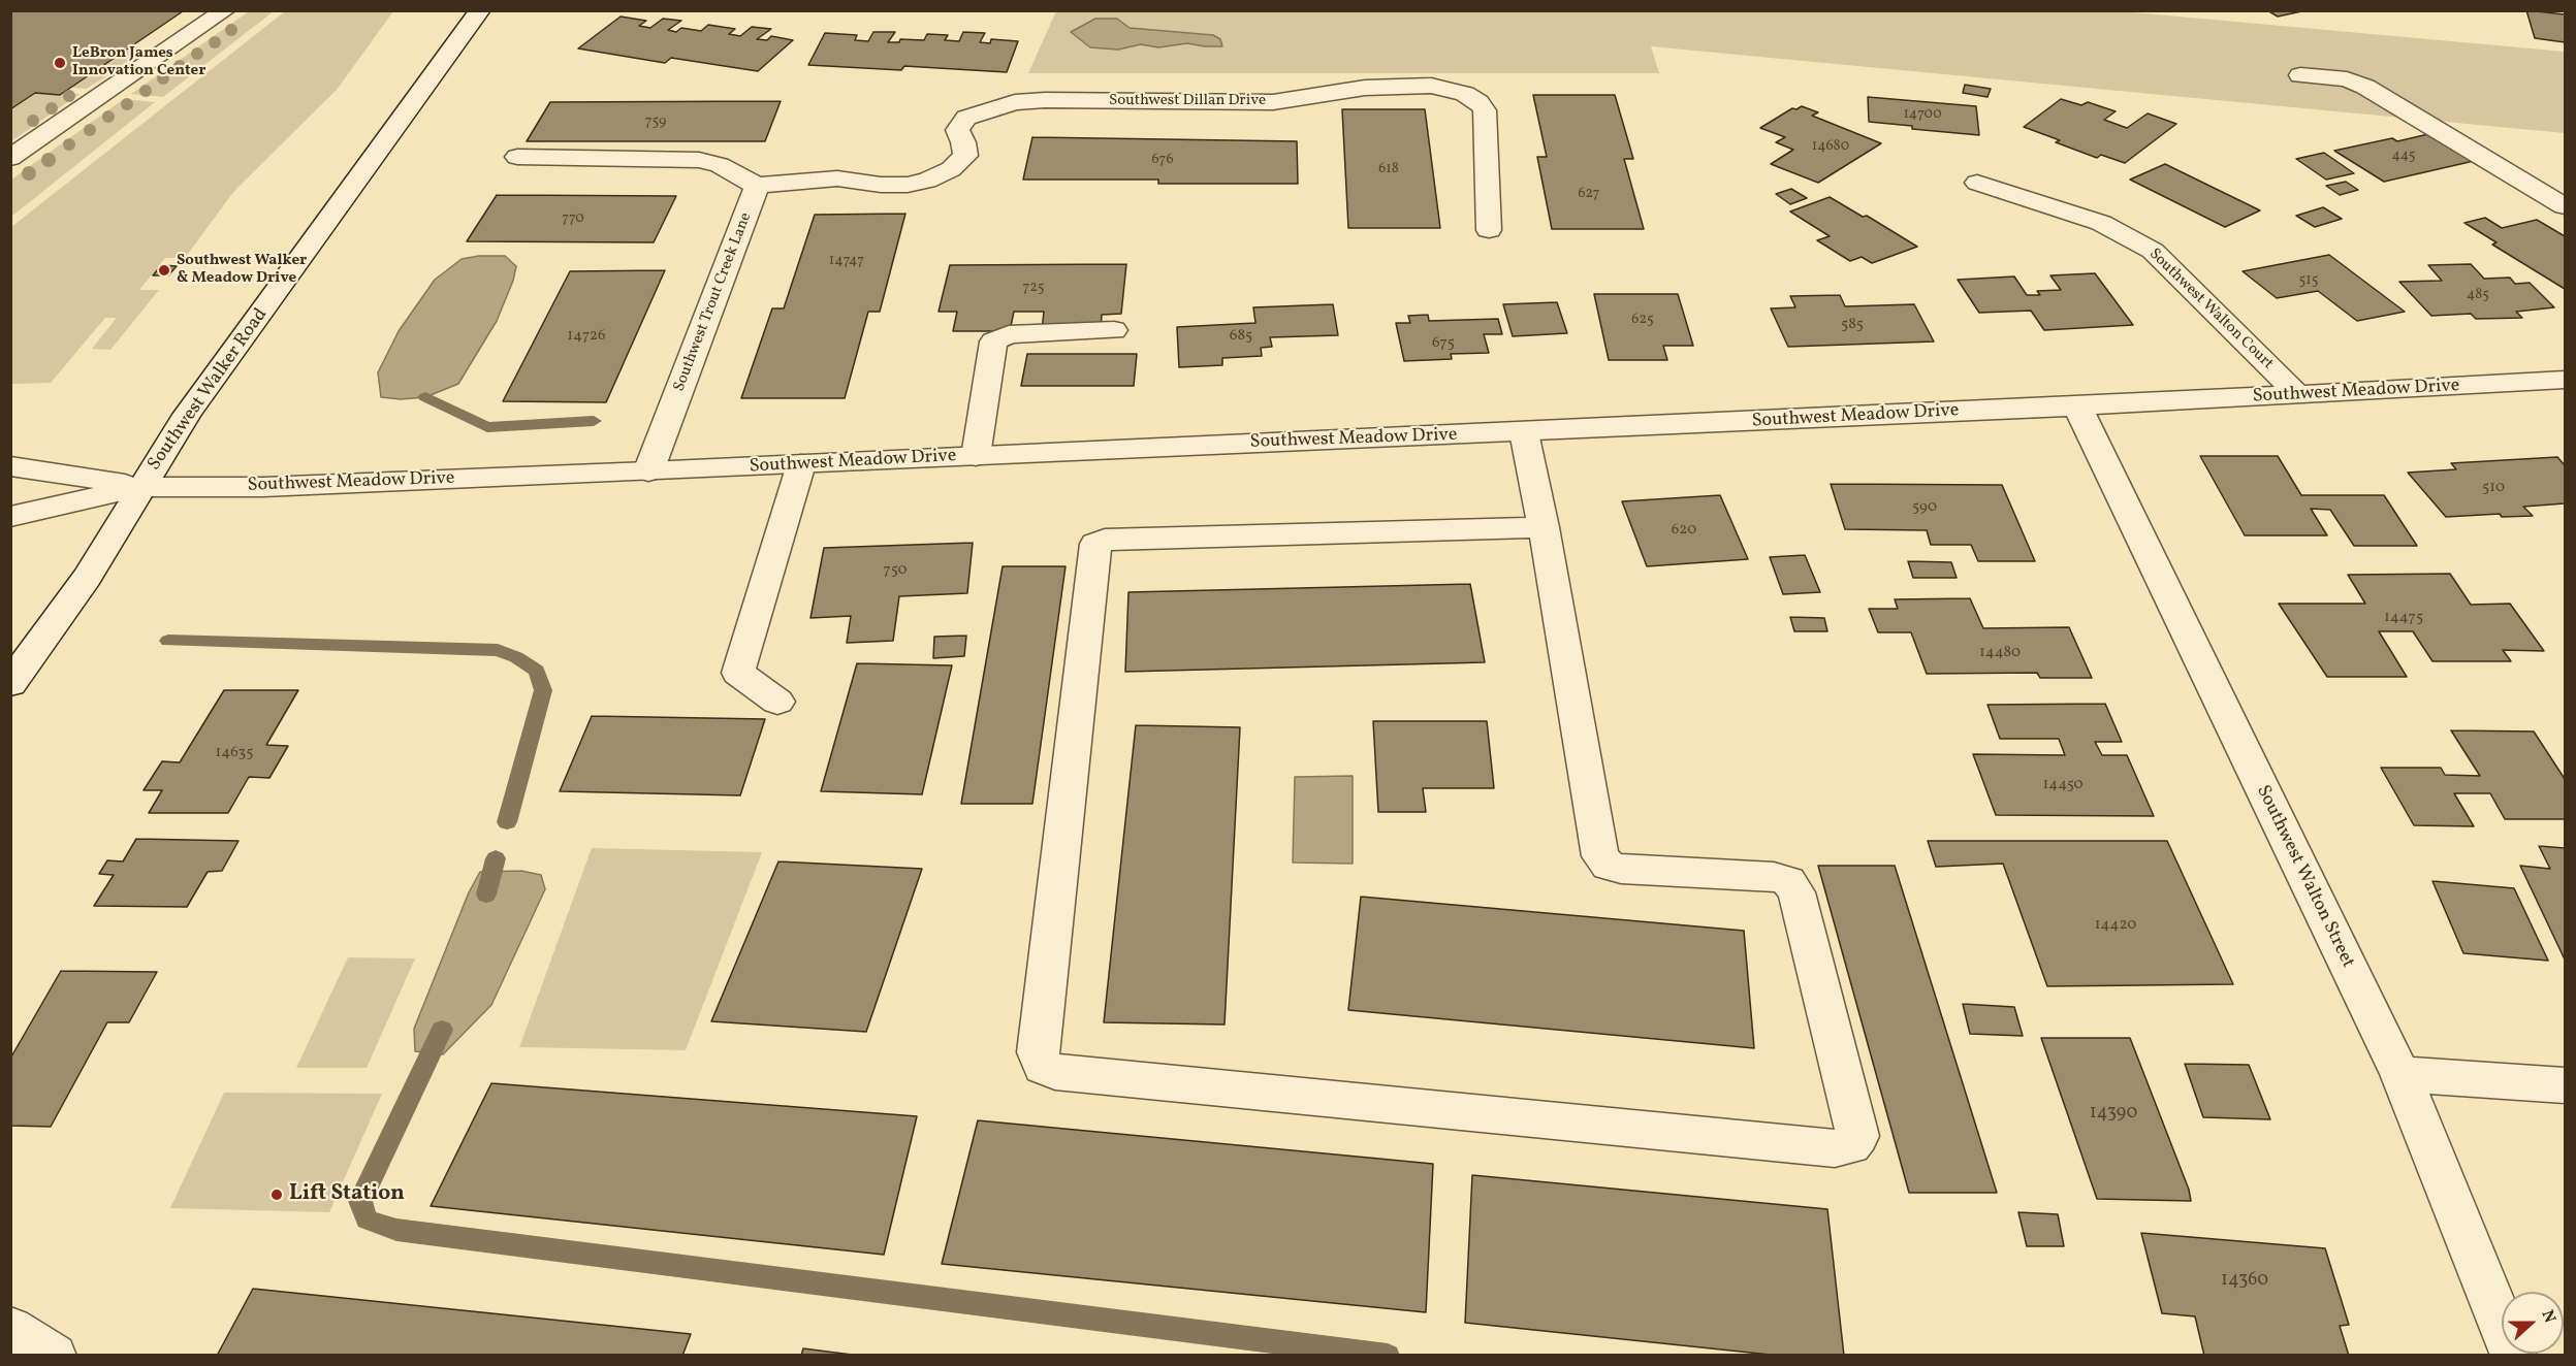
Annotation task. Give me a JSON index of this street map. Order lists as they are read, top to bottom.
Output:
{
  "streets": {
    "street": [
      "Southwest Dillan Drive",
      "Southwest Trout Creek Lane",
      "Southwest Walton Court",
      "Southwest Walker Road",
      "Southwest Meadow Drive",
      "Southwest Walton Street"
    ]
  },
  "crossings": [
    ["Southwest Dillan Drive", "Southwest Trout Creek Lane"],
    ["Southwest Trout Creek Lane", "Southwest Meadow Drive"],
    ["Southwest Walton Court", "Southwest Meadow Drive"],
    ["Southwest Walker Road", "Southwest Meadow Drive"],
    ["Southwest Meadow Drive", "Southwest Walton Street"]
  ],
  "places": ["LeBron James Innovation Center", "Southwest Walker & Meadow Drive", "Lift Station"],
  "house_numbers": [
    "14700",
    "759",
    "14680",
    "445",
    "676",
    "618",
    "627",
    "770",
    "14747",
    "515",
    "725",
    "485",
    "625",
    "585",
    "14726",
    "685",
    "675",
    "510",
    "590",
    "620",
    "750",
    "14475",
    "14480",
    "14635",
    "14450",
    "14420",
    "14390",
    "14360"
  ],
  "north": "right"
}
